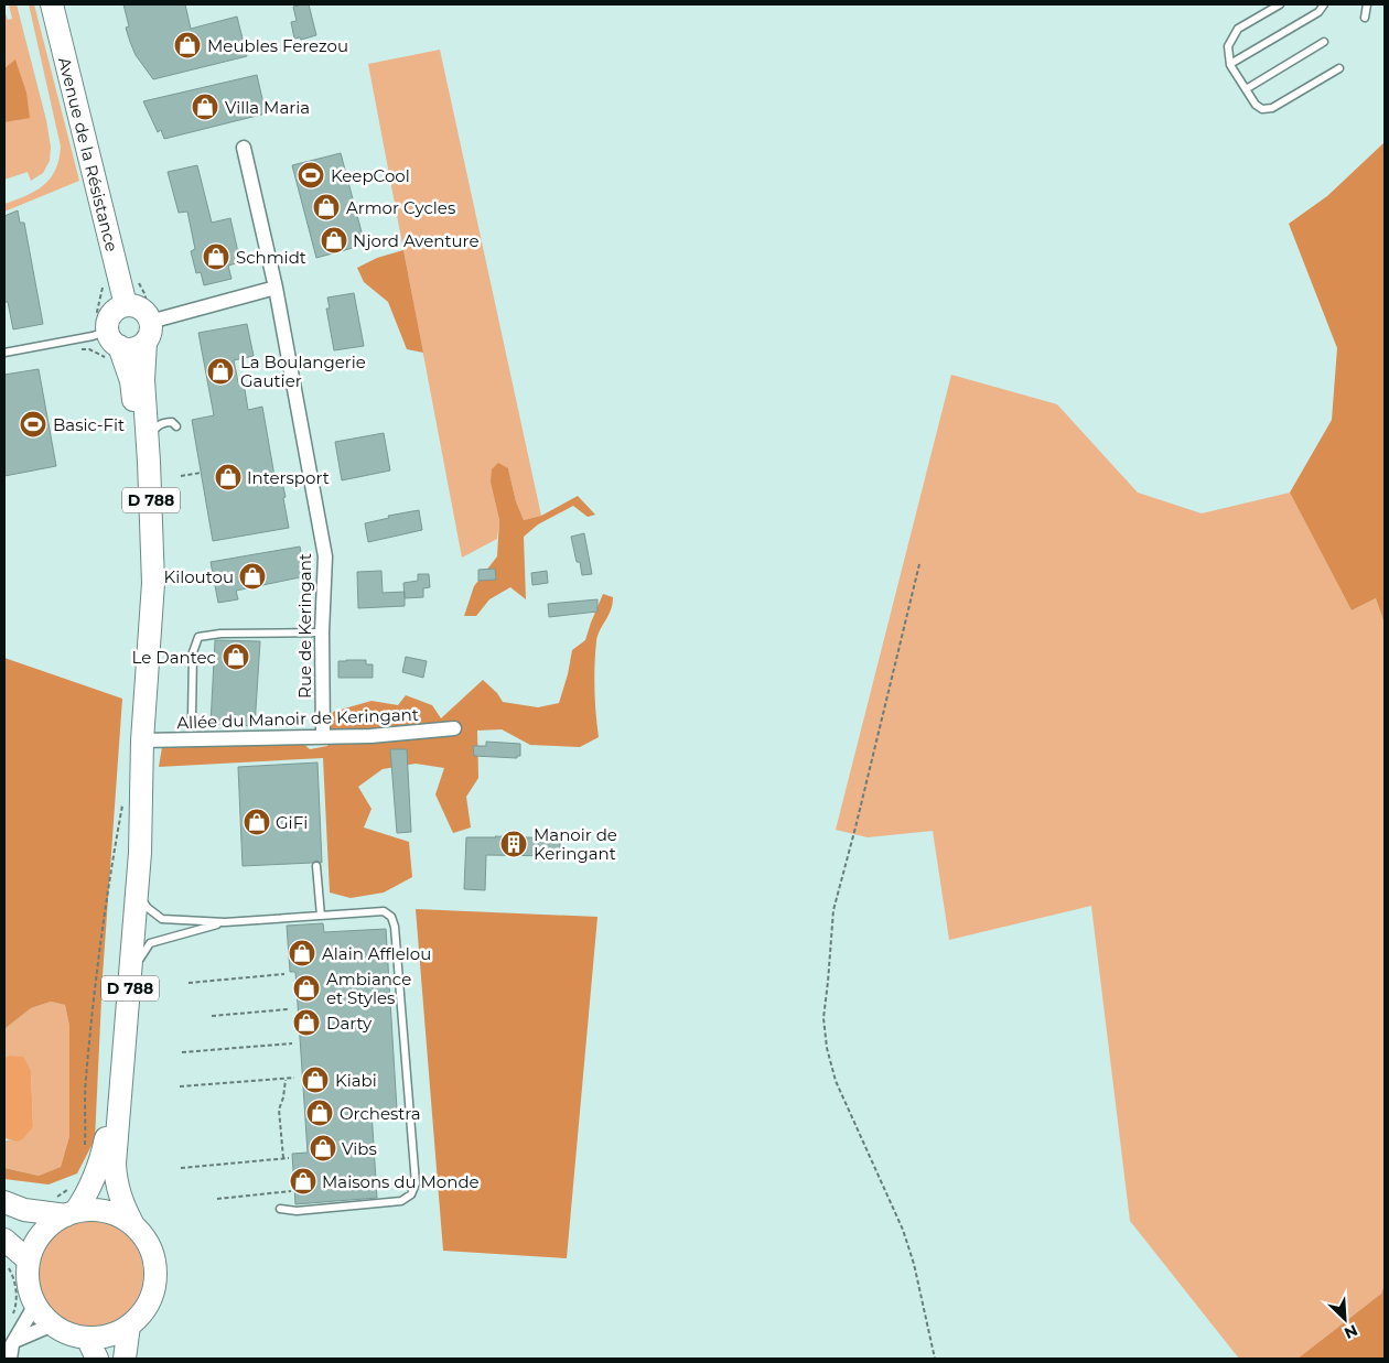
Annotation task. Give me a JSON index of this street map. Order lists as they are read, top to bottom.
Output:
{
  "streets": {
    "main road": ["Avenue de la Résistance", "D 788"],
    "street": ["Rue de Keringant", "Allée du Manoir de Keringant"]
  },
  "crossings": [
    ["Avenue de la Résistance", "D 788"],
    ["D 788", "Allée du Manoir de Keringant"],
    ["Rue de Keringant", "Allée du Manoir de Keringant"]
  ],
  "places": {
    "shop": [
      "Meubles Ferezou",
      "Villa Maria",
      "Armor Cycles",
      "Njord Aventure",
      "Schmidt",
      "La Boulangerie Gautier",
      "Intersport",
      "Kiloutou",
      "Le Dantec",
      "GiFi",
      "Alain Afflelou",
      "Ambiance et Styles",
      "Darty",
      "Kiabi",
      "Orchestra",
      "Vibs",
      "Maisons du Monde"
    ],
    "sports": ["KeepCool", "Basic-Fit"],
    "building": ["Manoir de Keringant"]
  },
  "north": "bottom right"
}
